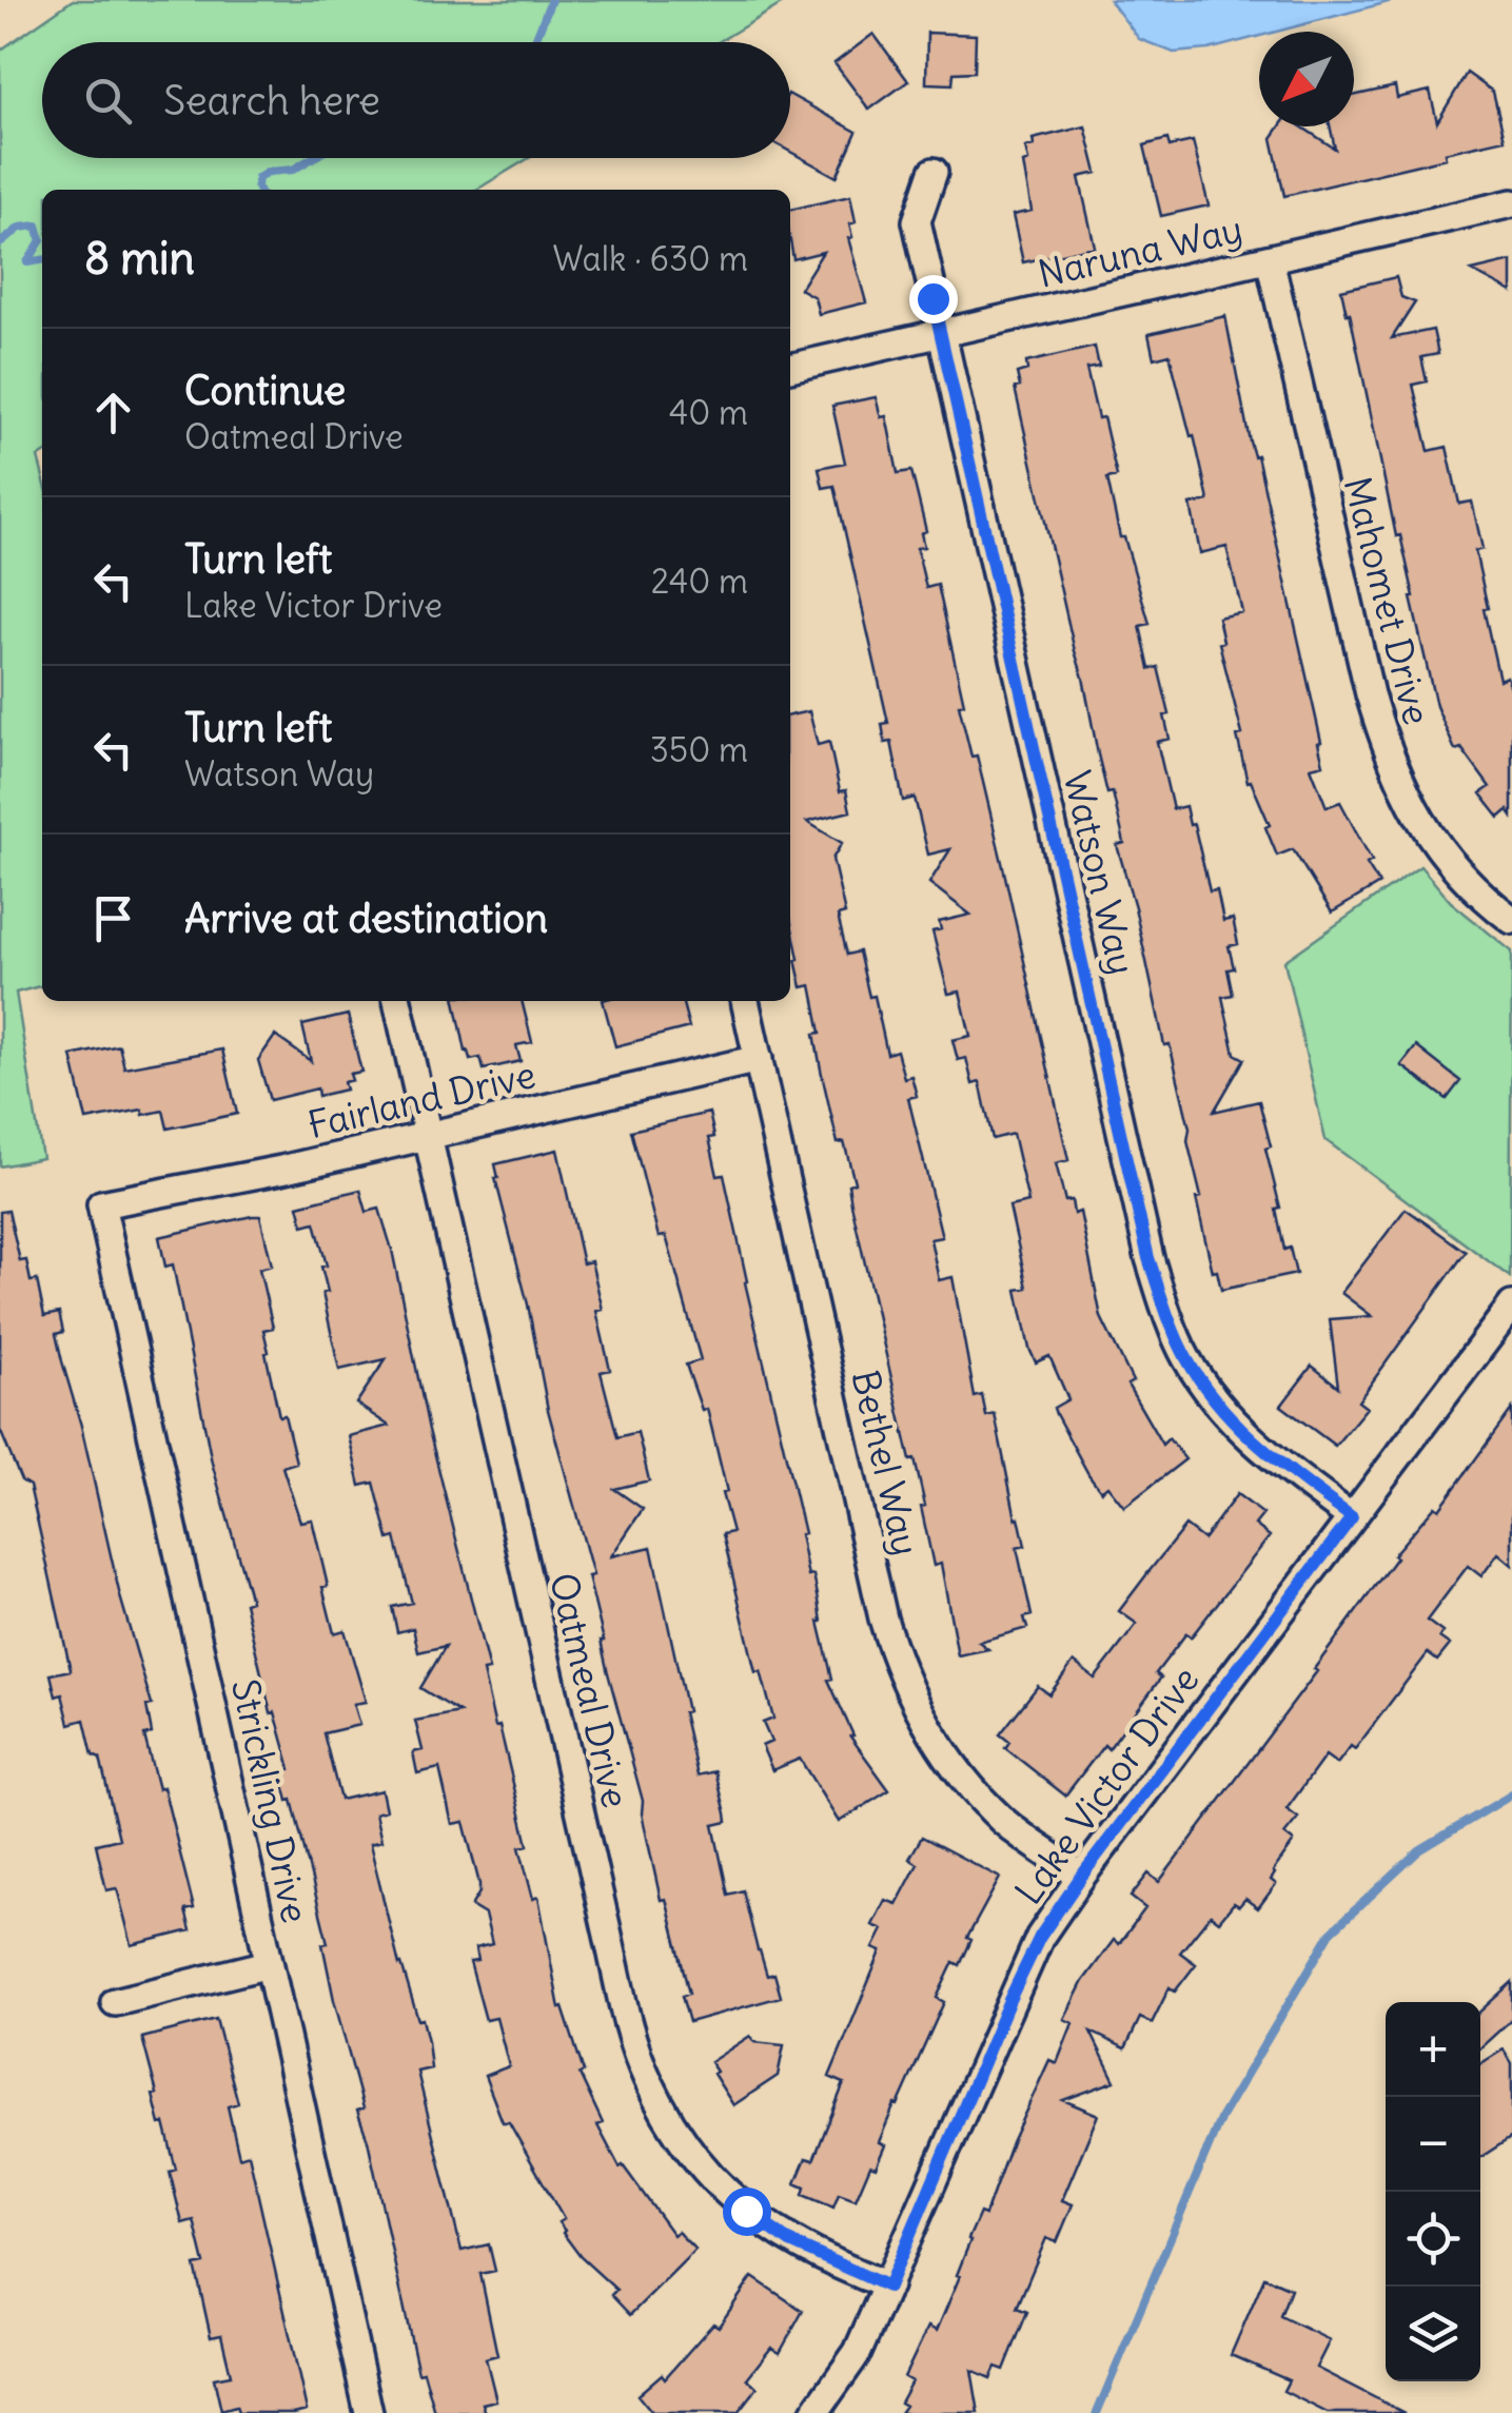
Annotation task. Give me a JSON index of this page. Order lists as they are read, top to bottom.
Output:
{
  "streets": {
    "street": [
      "Naruna Way",
      "Mahomet Drive",
      "Watson Way",
      "Fairland Drive",
      "Bethel Way",
      "Oatmeal Drive",
      "Lake Victor Drive",
      "Strickling Drive"
    ]
  },
  "crossings": [
    ["Naruna Way", "Mahomet Drive"],
    ["Naruna Way", "Watson Way"],
    ["Watson Way", "Lake Victor Drive"],
    ["Fairland Drive", "Bethel Way"],
    ["Fairland Drive", "Oatmeal Drive"],
    ["Fairland Drive", "Strickling Drive"],
    ["Bethel Way", "Lake Victor Drive"],
    ["Oatmeal Drive", "Lake Victor Drive"]
  ],
  "north": "bottom left",
  "page": {
    "search": "Search here",
    "heading": ["8 min", "Walk · 630 m"],
    "list": [
      ["Continue", "Oatmeal Drive", "40 m"],
      ["Turn left", "Lake Victor Drive", "240 m"],
      ["Turn left", "Watson Way", "350 m"],
      "Arrive at destination"
    ],
    "map_buttons": ["+", "−"]
  }
}
